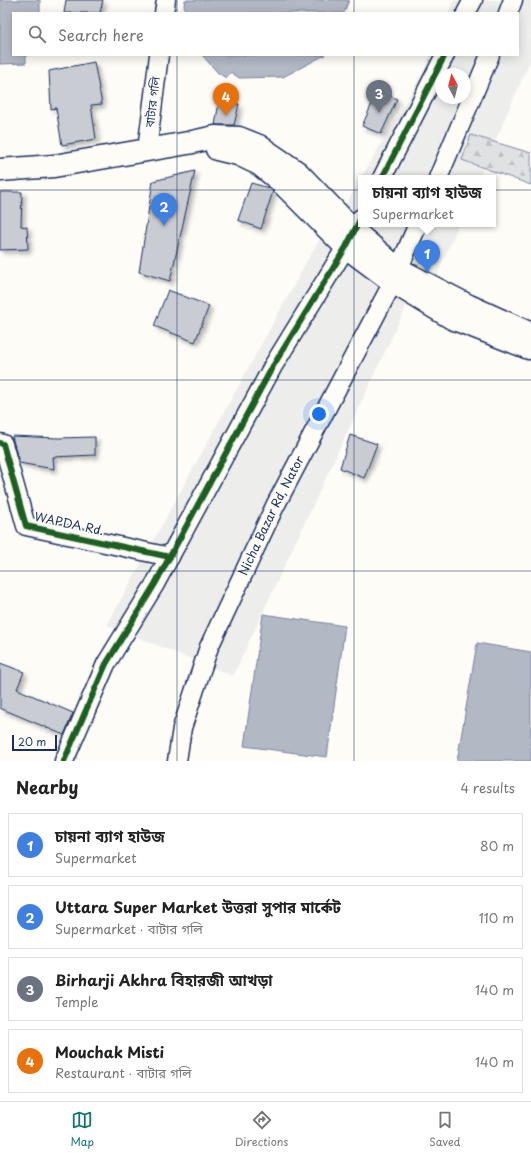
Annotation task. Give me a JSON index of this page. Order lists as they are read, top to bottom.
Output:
{
  "streets": {
    "street": ["বাটার গলি", "Nicha Bazar Rd, Nator", "WAPDA Rd."]
  },
  "scale_bar": "20 m",
  "north": "top",
  "page": {
    "search": "Search here",
    "pins": [
      "3",
      "4",
      "2",
      "1"
    ],
    "popup": ["চায়না ব্যাগ হাউজ", "Supermarket"],
    "scale": "20 m",
    "heading": ["Nearby", "4 results"],
    "list": [
      {
        "mark": "1",
        "name": "চায়না ব্যাগ হাউজ",
        "note": "Supermarket",
        "value": "80 m"
      },
      {
        "mark": "2",
        "name": "Uttara Super Market উত্তরা সুপার মার্কেট",
        "note": "Supermarket · বাটার গলি",
        "value": "110 m"
      },
      {
        "mark": "3",
        "name": "Birharji Akhra বিহারজী আখড়া",
        "note": "Temple",
        "value": "140 m"
      },
      {
        "mark": "4",
        "name": "Mouchak Misti",
        "note": "Restaurant · বাটার গলি",
        "value": "140 m"
      }
    ],
    "nav": ["Map", "Directions", "Saved"]
  }
}
